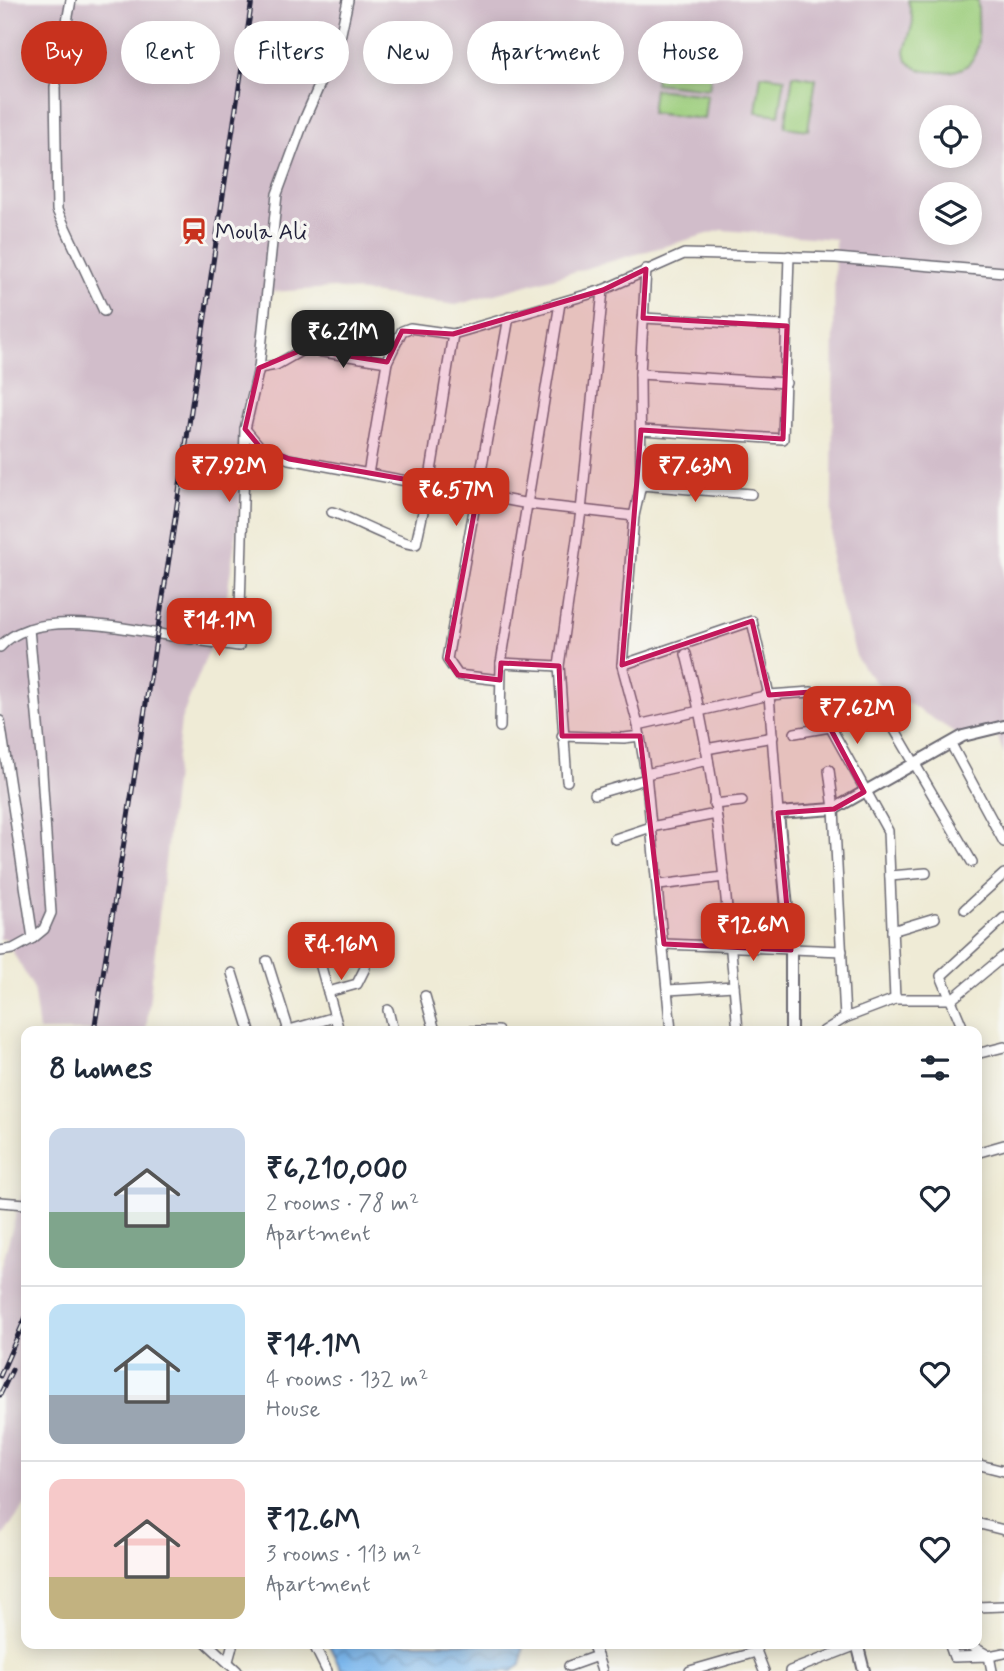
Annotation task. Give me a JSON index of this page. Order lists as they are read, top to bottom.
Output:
{
  "places": {
    "station": ["Moula Ali"]
  },
  "page": {
    "chip": [
      "Buy",
      "Rent",
      "Filters",
      "New",
      "Apartment",
      "House"
    ],
    "price": [
      "₹6.21M",
      "₹7.92M",
      "₹7.63M",
      "₹6.57M",
      "₹14.1M",
      "₹7.62M",
      "₹12.6M",
      "₹4.16M"
    ],
    "heading": "8 homes",
    "list": [
      {
        "name": "₹6,210,000",
        "note": "2 rooms · 78 m² · Apartment"
      },
      {
        "name": "₹14.1M",
        "note": "4 rooms · 132 m² · House"
      },
      {
        "name": "₹12.6M",
        "note": "3 rooms · 113 m² · Apartment"
      }
    ]
  }
}
